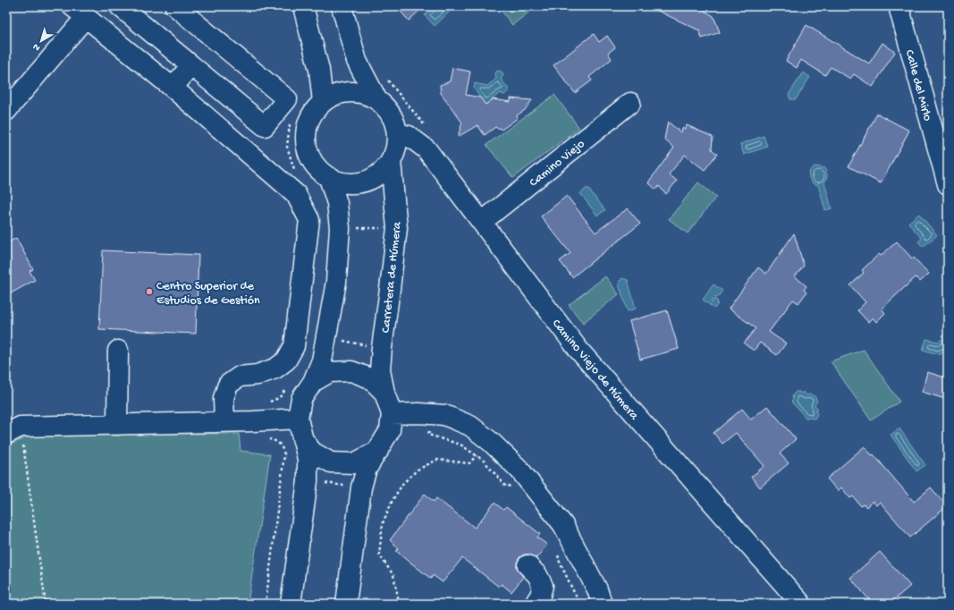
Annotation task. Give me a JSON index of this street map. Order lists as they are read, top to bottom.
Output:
{
  "streets": {
    "street": [
      "Calle del Mirlo",
      "Camino Viejo",
      "Carretera de Húmera",
      "Camino Viejo de Húmera"
    ]
  },
  "crossings": [
    ["Camino Viejo", "Camino Viejo de Húmera"],
    ["Carretera de Húmera", "Camino Viejo de Húmera"]
  ],
  "places": ["Centro Superior de Estudios de Gestión"],
  "north": "bottom left"
}
